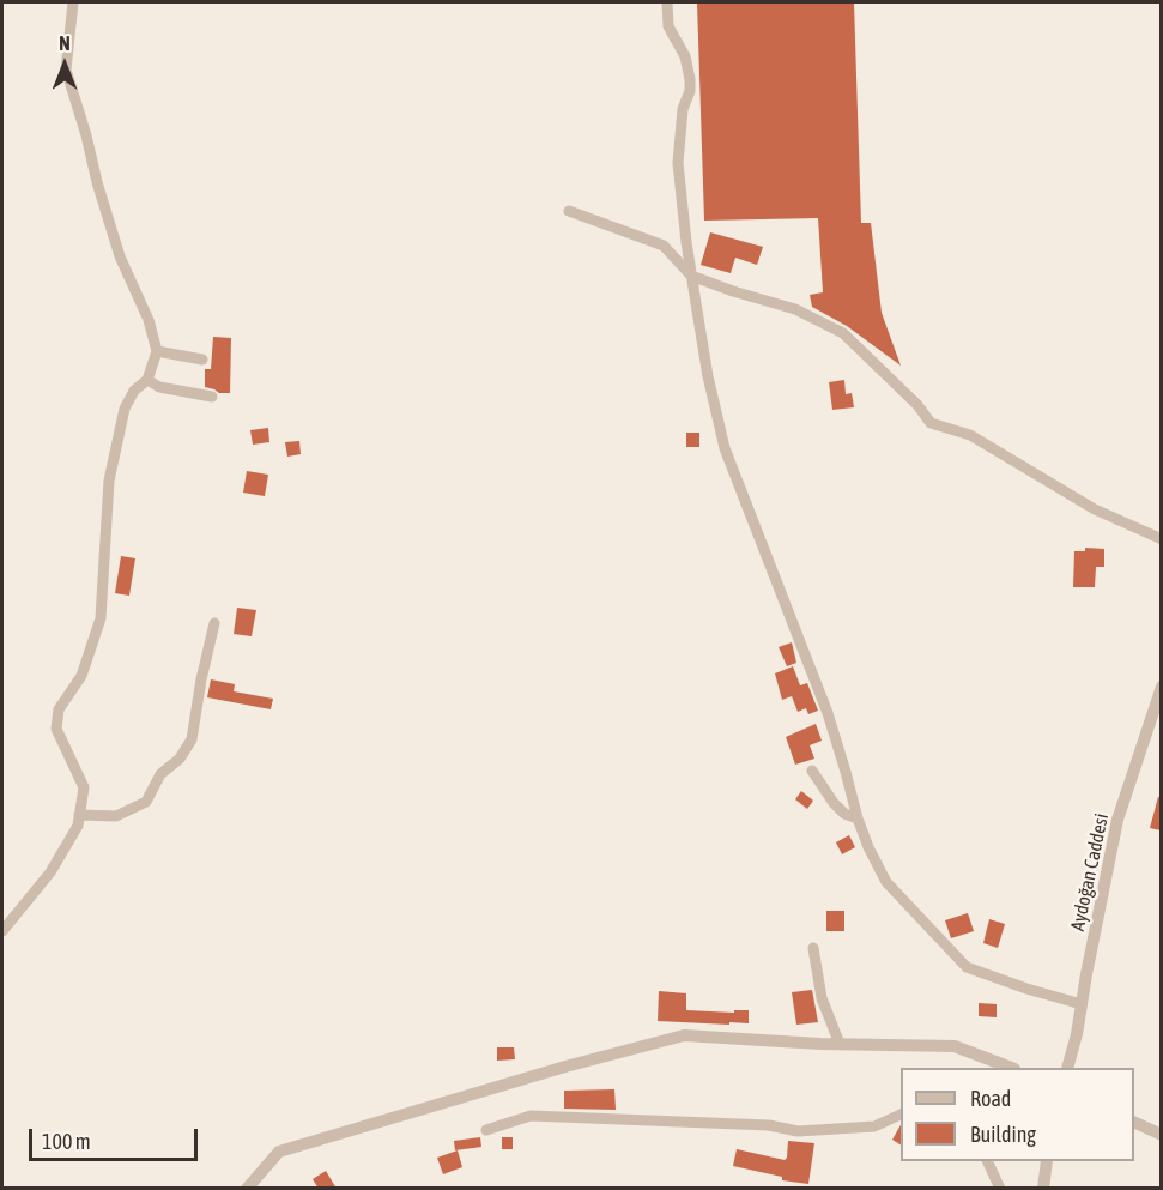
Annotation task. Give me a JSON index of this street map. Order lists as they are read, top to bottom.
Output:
{
  "streets": {
    "street": ["Aydoğan Caddesi"]
  },
  "legend": ["Road", "Building"],
  "scale_bar": "100 m",
  "north": "top"
}
